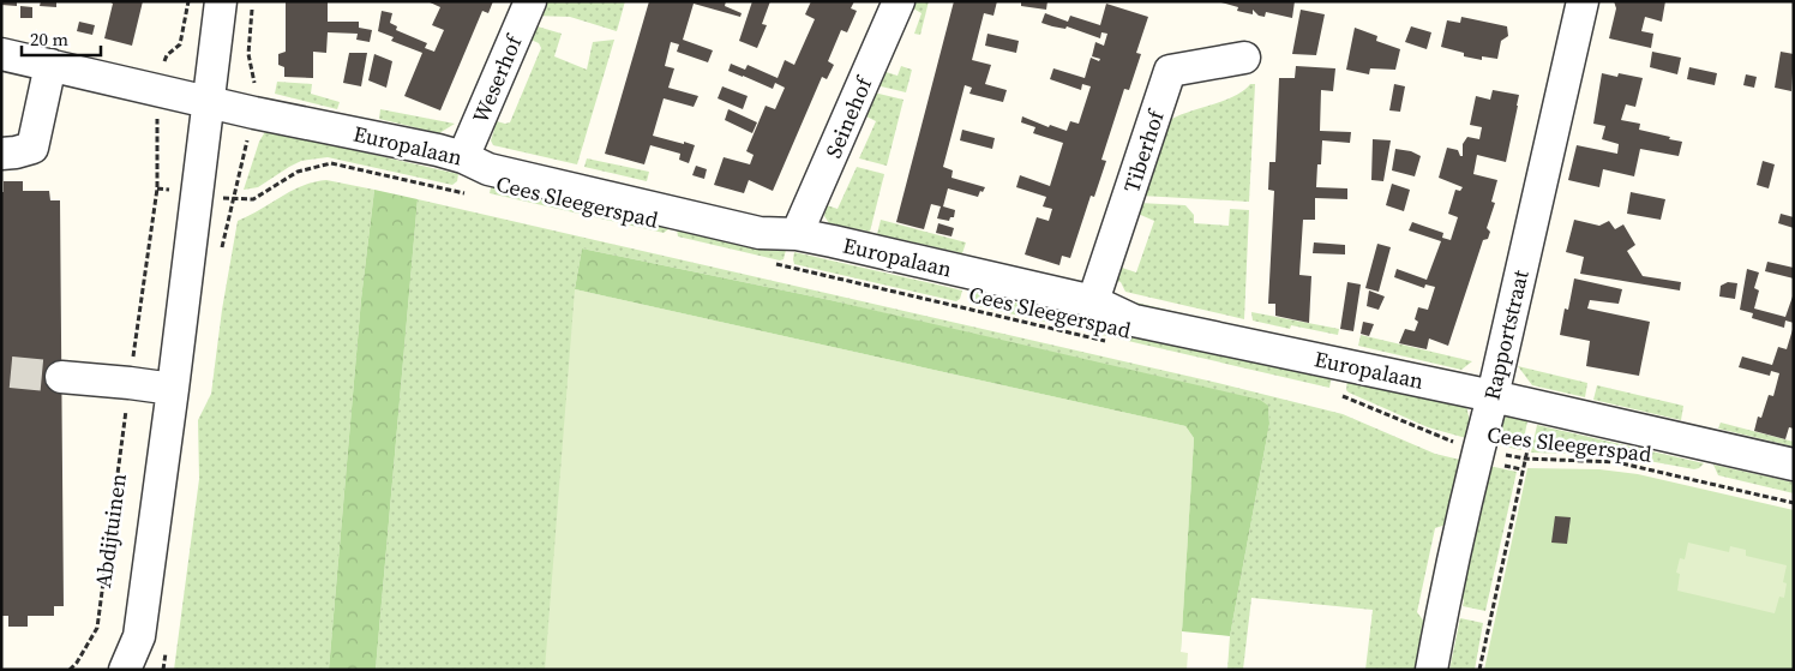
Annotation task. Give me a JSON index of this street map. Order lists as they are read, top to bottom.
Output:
{
  "streets": {
    "street": [
      "Weserhof",
      "Seinehof",
      "Europalaan",
      "Tiberhof",
      "Rapportstraat",
      "Abdijtuinen"
    ],
    "path": ["Cees Sleegerspad"]
  },
  "crossings": [
    ["Weserhof", "Europalaan"],
    ["Seinehof", "Europalaan"],
    ["Europalaan", "Tiberhof"],
    ["Europalaan", "Rapportstraat"],
    ["Europalaan", "Abdijtuinen"],
    ["Cees Sleegerspad", "Rapportstraat"]
  ],
  "scale_bar": "20 m"
}
